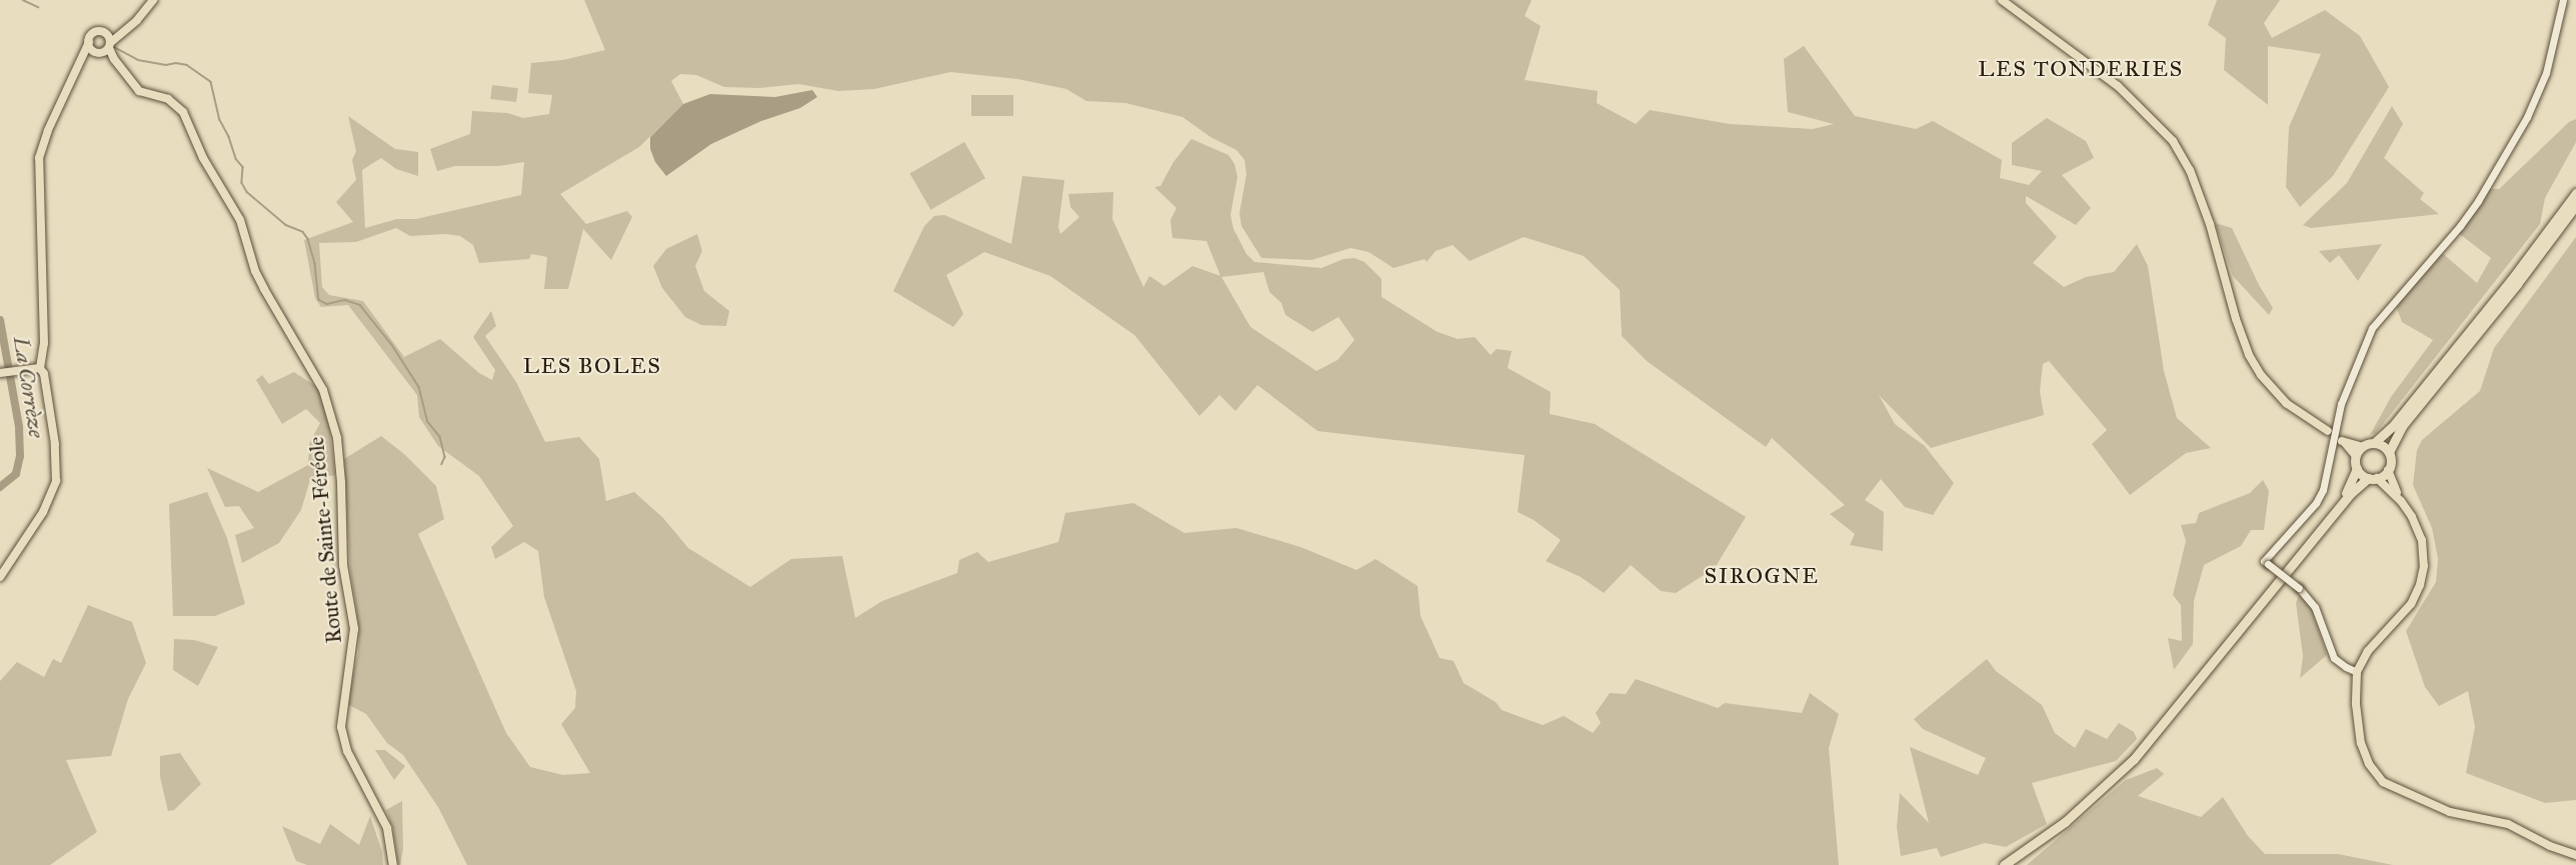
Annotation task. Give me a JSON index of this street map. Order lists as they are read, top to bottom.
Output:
{
  "streets": {
    "main road": ["Route de Sainte-Féréole"]
  },
  "districts": ["LES TONDERIES", "LES BOLES", "SIROGNE"],
  "water": ["La Corrèze"]
}
